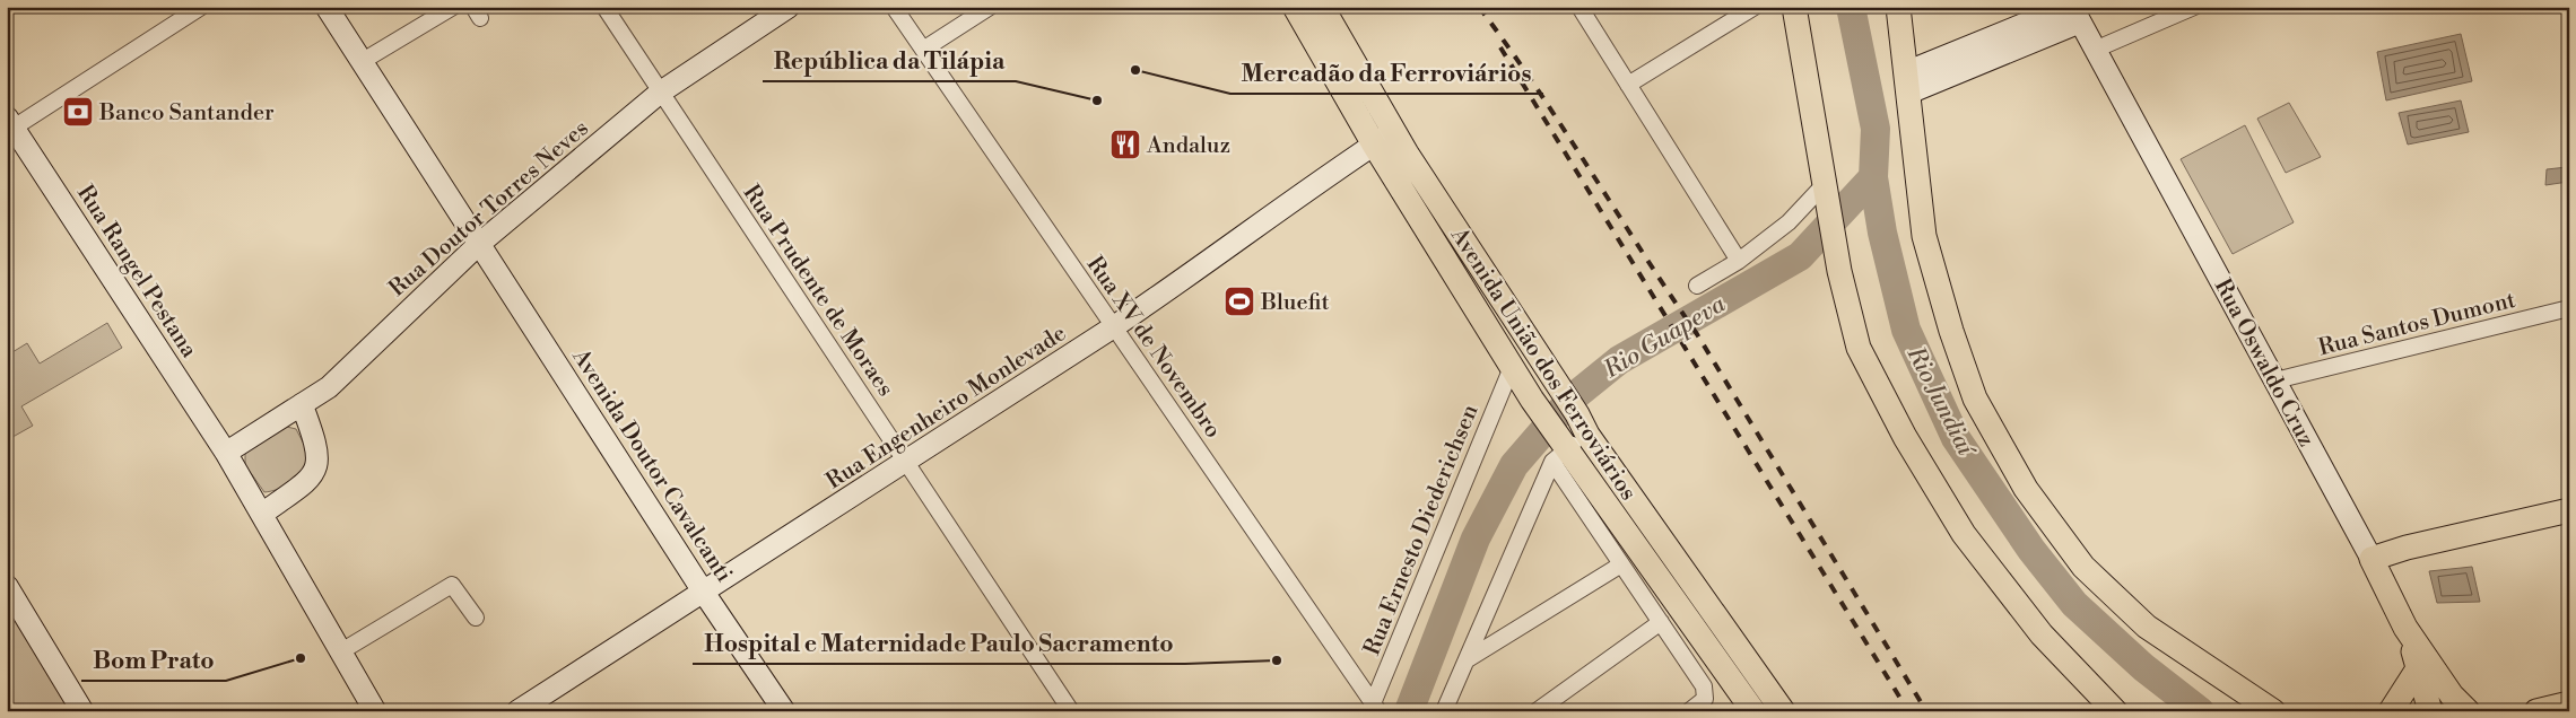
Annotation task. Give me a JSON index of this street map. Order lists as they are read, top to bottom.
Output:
{
  "streets": {
    "main road": [
      "Rua Doutor Torres Neves",
      "Rua Rangel Pestana",
      "Rua Oswaldo Cruz",
      "Avenida União dos Ferroviários",
      "Rua Engenheiro Monlevade",
      "Avenida Doutor Cavalcanti"
    ],
    "street": [
      "Rua Prudente de Moraes",
      "Rua Santos Dumont",
      "Rua XV de Novembro",
      "Rua Ernesto Diederichsen"
    ]
  },
  "crossings": [
    ["Rua Doutor Torres Neves", "Rua Rangel Pestana"],
    ["Rua Doutor Torres Neves", "Rua Prudente de Moraes"],
    ["Rua Doutor Torres Neves", "Avenida Doutor Cavalcanti"],
    ["Rua Prudente de Moraes", "Rua Engenheiro Monlevade"],
    ["Rua Santos Dumont", "Rua Oswaldo Cruz"],
    ["Rua XV de Novembro", "Rua Engenheiro Monlevade"],
    ["Rua XV de Novembro", "Rua Ernesto Diederichsen"],
    ["Avenida União dos Ferroviários", "Rua Engenheiro Monlevade"],
    ["Avenida União dos Ferroviários", "Rua Ernesto Diederichsen"],
    ["Rua Engenheiro Monlevade", "Avenida Doutor Cavalcanti"]
  ],
  "water": ["Rio Guapeva", "Rio Jundiaí"],
  "places": {
    "other": [
      "Mercadão da Ferroviários",
      "República da Tilápia",
      "Bom Prato",
      "Hospital e Maternidade Paulo Sacramento"
    ],
    "bank": ["Banco Santander"],
    "restaurant": ["Andaluz"],
    "sports": ["Bluefit"]
  }
}
